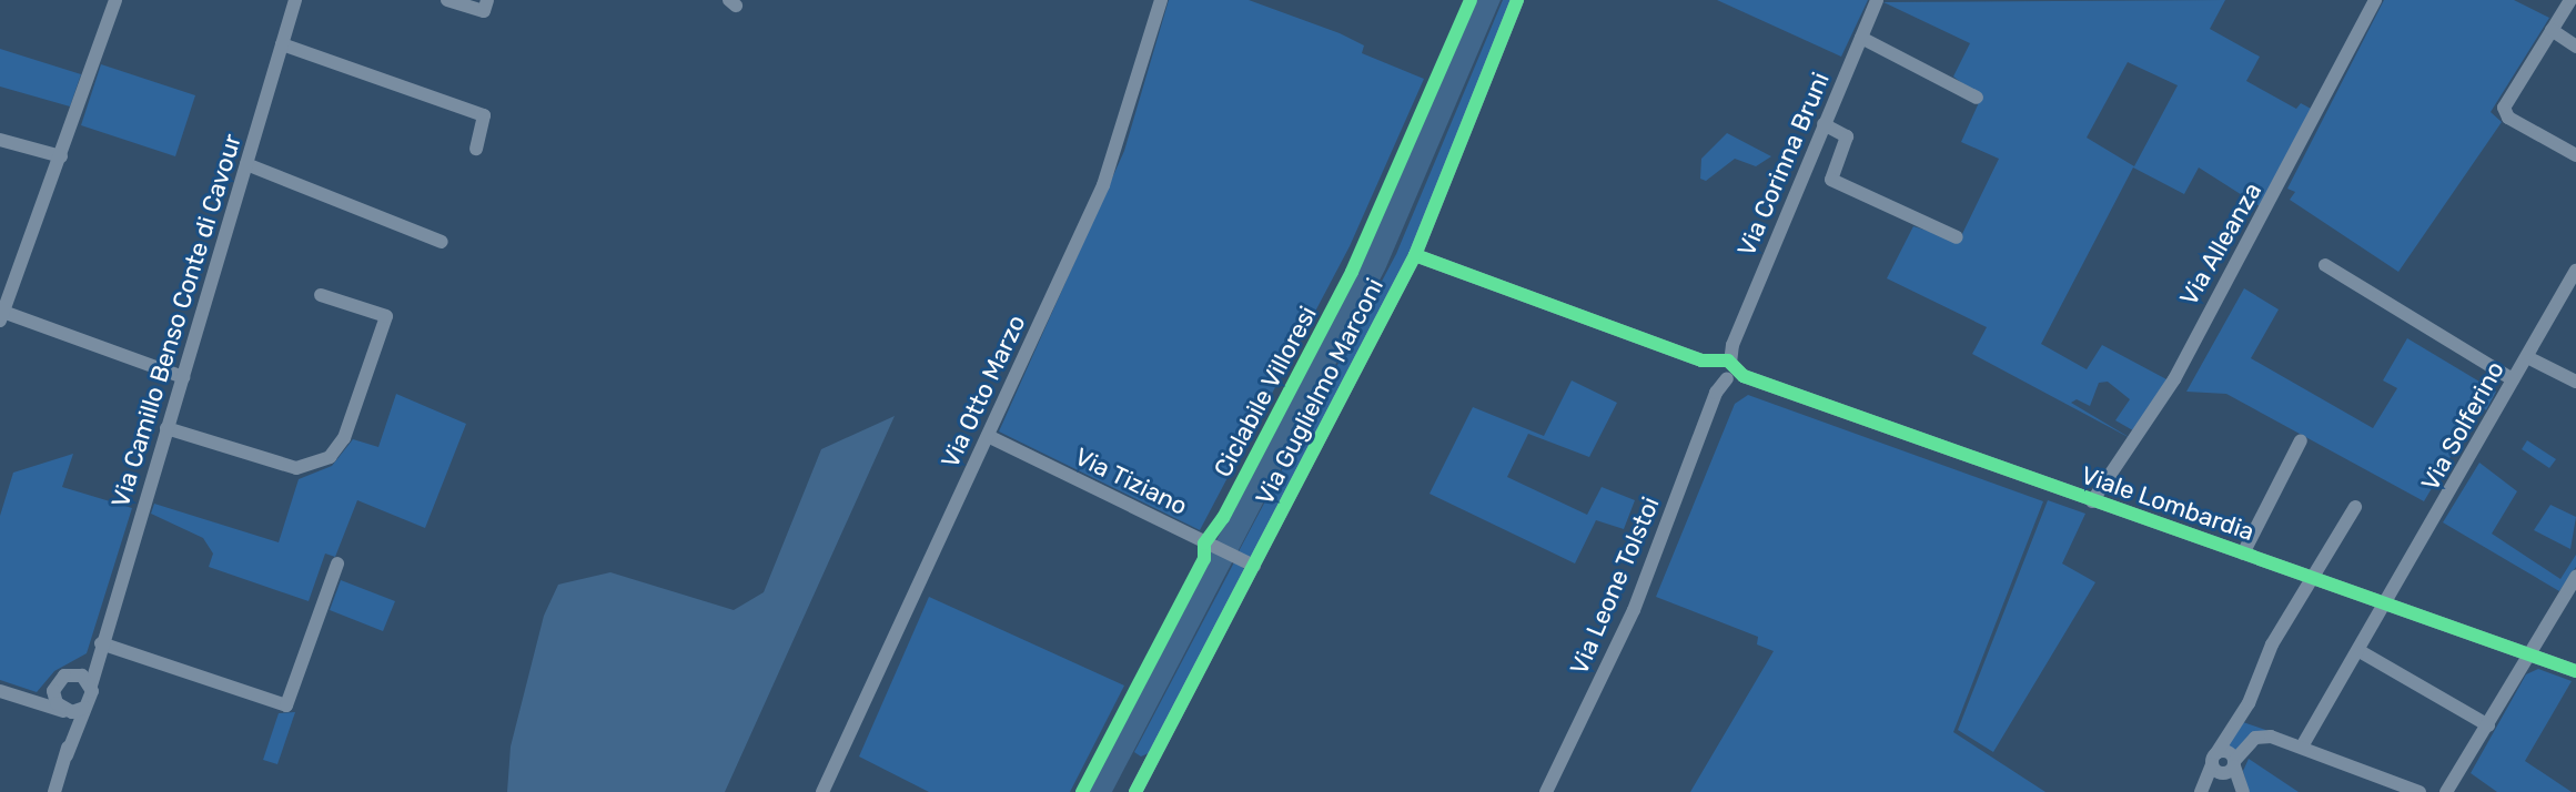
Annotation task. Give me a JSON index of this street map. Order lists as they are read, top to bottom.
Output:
{
  "streets": {
    "street": [
      "Via Corinna Bruni",
      "Via Alleanza",
      "Via Camillo Benso Conte di Cavour",
      "Via Otto Marzo",
      "Via Guglielmo Marconi",
      "Via Solferino",
      "Via Tiziano",
      "Viale Lombardia",
      "Via Leone Tolstoi"
    ],
    "cycle path": ["Ciclabile Villoresi"]
  },
  "crossings": [
    ["Via Corinna Bruni", "Viale Lombardia"],
    ["Via Corinna Bruni", "Via Leone Tolstoi"],
    ["Via Alleanza", "Viale Lombardia"],
    ["Via Otto Marzo", "Via Tiziano"],
    ["Via Guglielmo Marconi", "Via Tiziano"],
    ["Via Guglielmo Marconi", "Viale Lombardia"],
    ["Via Solferino", "Viale Lombardia"],
    ["Viale Lombardia", "Via Leone Tolstoi"]
  ]
}
